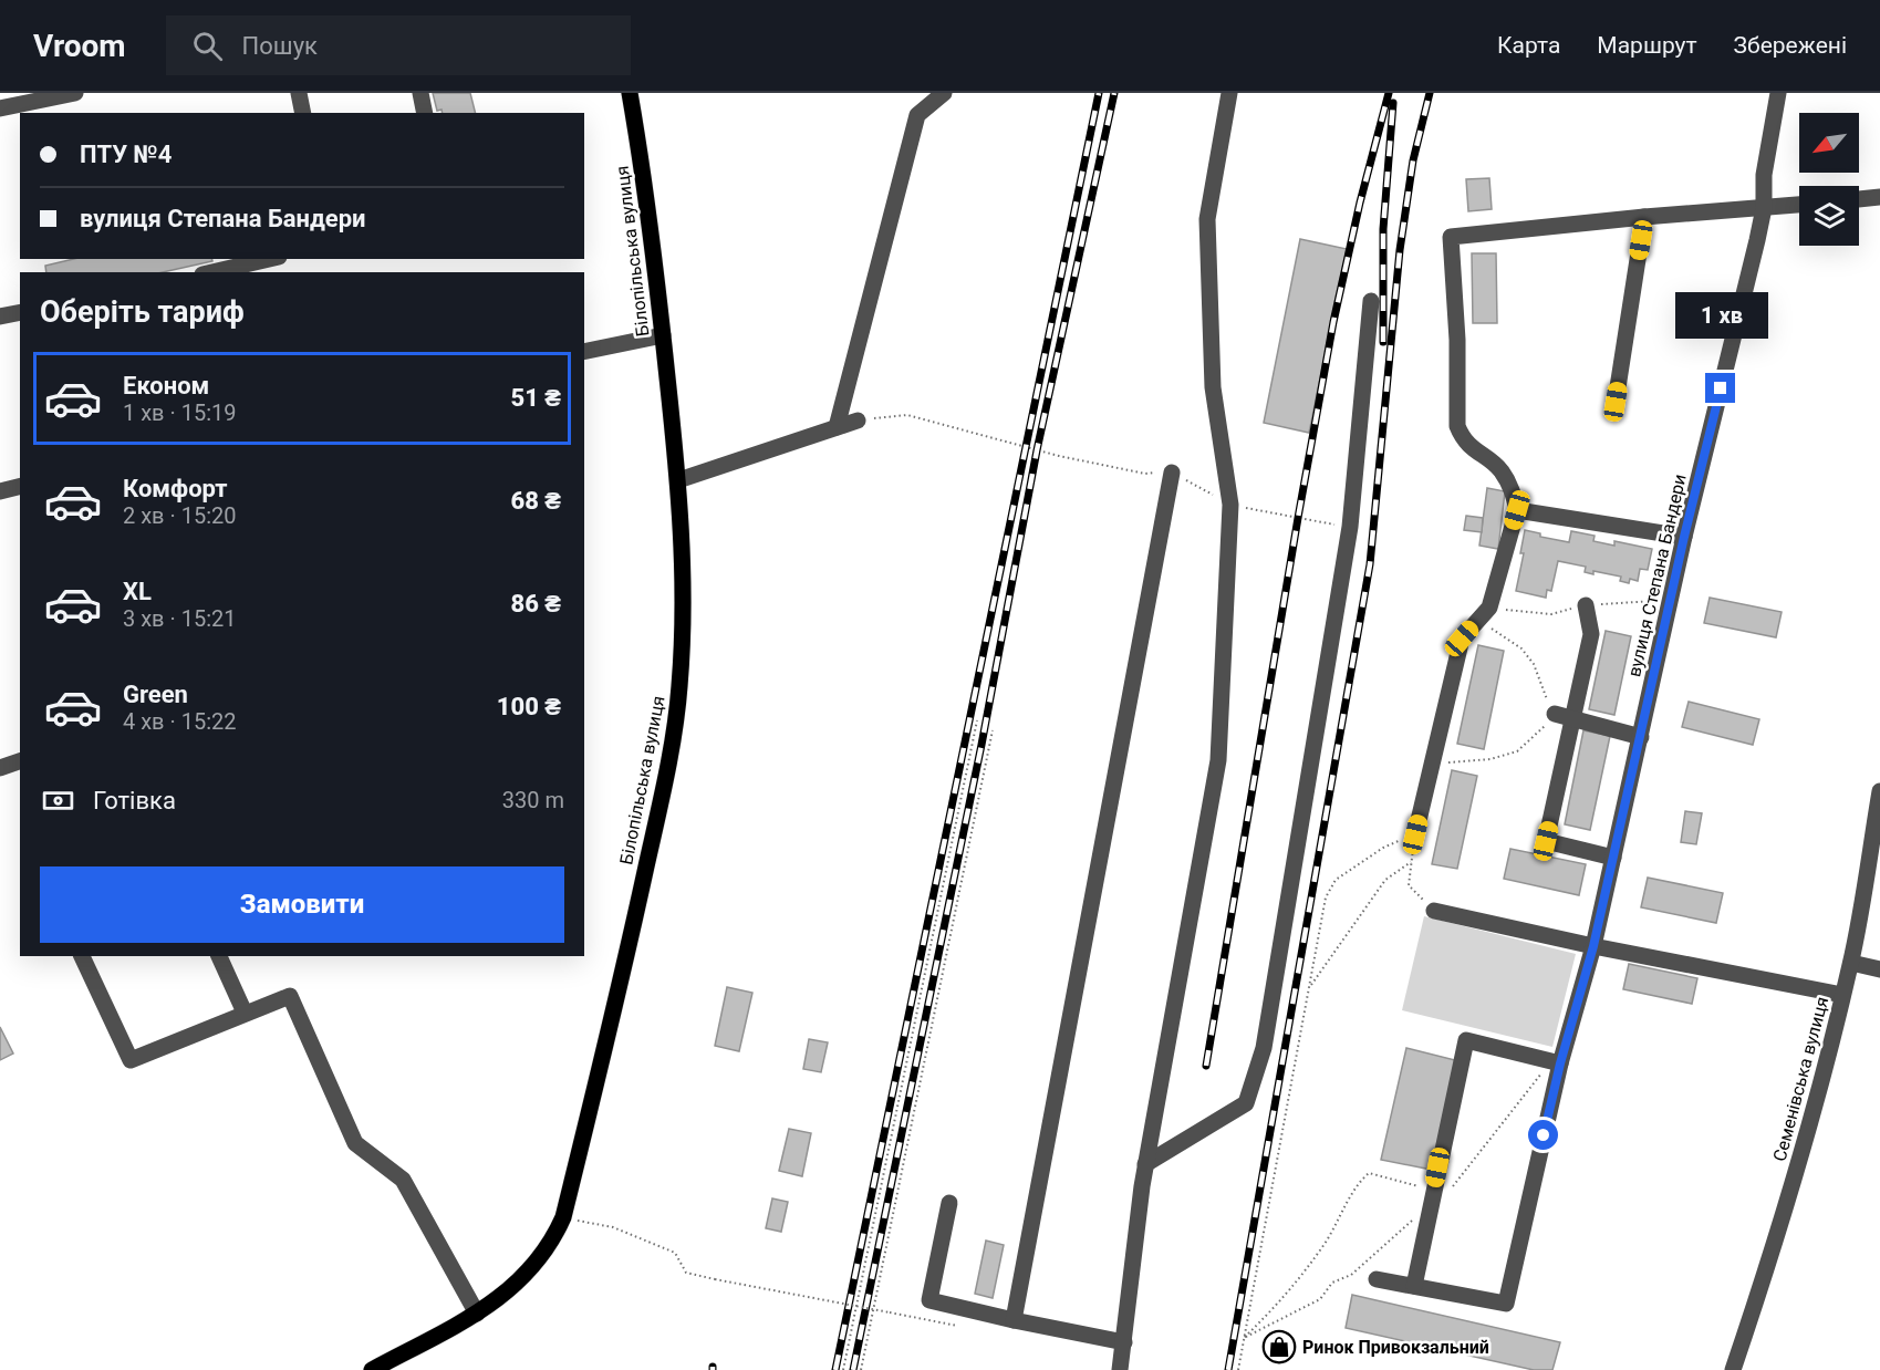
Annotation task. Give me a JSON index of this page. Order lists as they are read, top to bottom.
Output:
{
  "streets": {
    "main road": ["Білопільська вулиця"],
    "street": ["вулиця Степана Бандери", "Семенівська вулиця"]
  },
  "places": {
    "shop": ["Ринок Привокзальний"]
  },
  "north": "bottom left",
  "page": {
    "header": "Vroom",
    "search": "Пошук",
    "nav": ["Карта", "Маршрут", "Збережені"],
    "banner": ["ПТУ №4", "вулиця Степана Бандери"],
    "heading": "Оберіть тариф",
    "bubble": "1 хв",
    "list": [
      {
        "name": "Економ",
        "note": "1 хв · 15:19",
        "value": "51 ₴"
      },
      {
        "name": "Комфорт",
        "note": "2 хв · 15:20",
        "value": "68 ₴"
      },
      {
        "name": "XL",
        "note": "3 хв · 15:21",
        "value": "86 ₴"
      },
      {
        "name": "Green",
        "note": "4 хв · 15:22",
        "value": "100 ₴"
      }
    ],
    "pay": ["Готівка", "330 m"],
    "buttons": "Замовити"
  }
}
